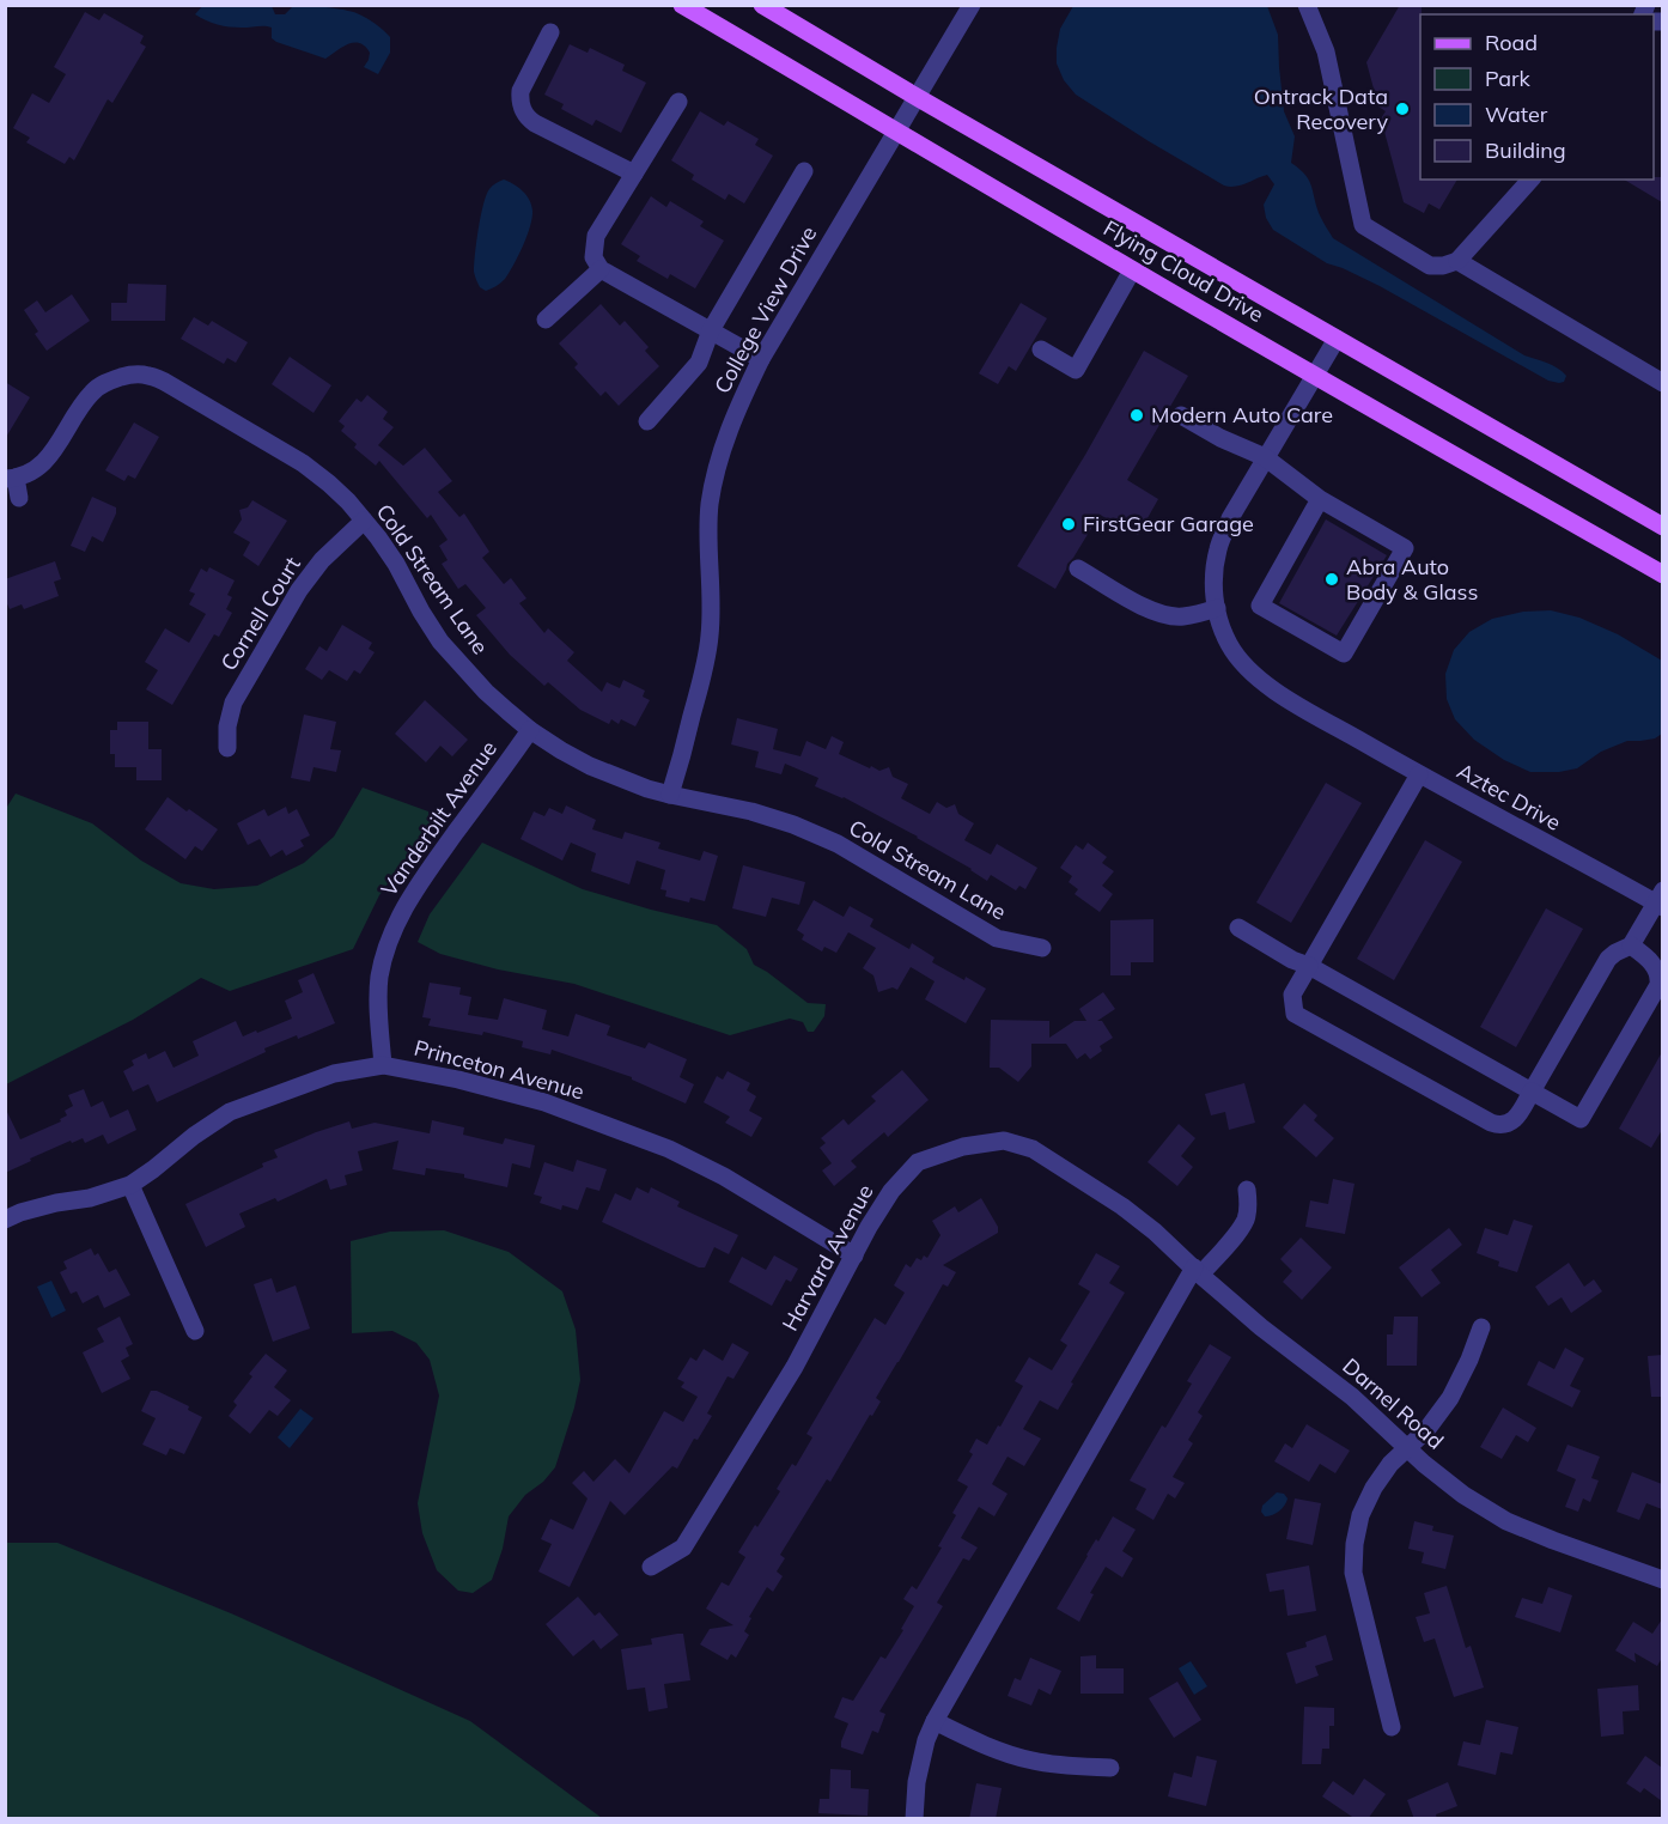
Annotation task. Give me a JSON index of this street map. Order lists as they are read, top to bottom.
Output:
{
  "streets": {
    "main road": ["Flying Cloud Drive"],
    "street": [
      "College View Drive",
      "Cold Stream Lane",
      "Cornell Court",
      "Aztec Drive",
      "Vanderbilt Avenue",
      "Princeton Avenue",
      "Harvard Avenue",
      "Darnel Road"
    ]
  },
  "crossings": [
    ["Flying Cloud Drive", "College View Drive"],
    ["Flying Cloud Drive", "Aztec Drive"],
    ["College View Drive", "Cold Stream Lane"],
    ["Cold Stream Lane", "Cornell Court"],
    ["Cold Stream Lane", "Vanderbilt Avenue"],
    ["Vanderbilt Avenue", "Princeton Avenue"],
    ["Princeton Avenue", "Harvard Avenue"],
    ["Harvard Avenue", "Darnel Road"]
  ],
  "places": [
    "Ontrack Data Recovery",
    "Modern Auto Care",
    "FirstGear Garage",
    "Abra Auto Body & Glass"
  ],
  "legend": [
    "Road",
    "Park",
    "Water",
    "Building"
  ]
}
